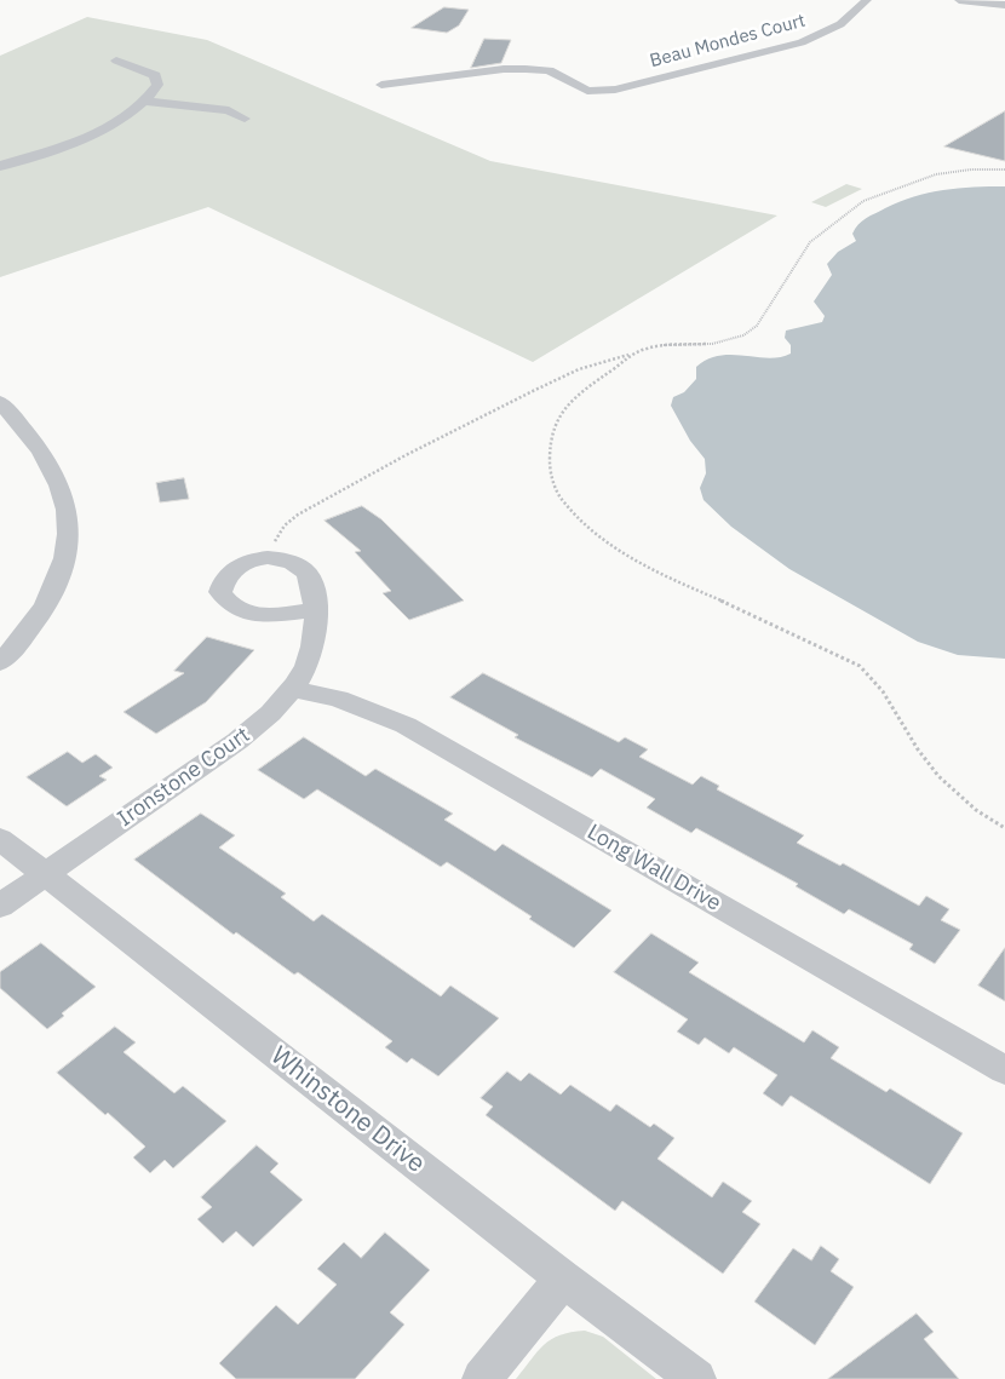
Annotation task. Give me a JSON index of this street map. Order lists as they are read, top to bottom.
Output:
{
  "streets": {
    "street": [
      "Beau Mondes Court",
      "Ironstone Court",
      "Long Wall Drive",
      "Whinstone Drive"
    ]
  },
  "crossings": [
    ["Ironstone Court", "Long Wall Drive"],
    ["Ironstone Court", "Whinstone Drive"]
  ]
}
